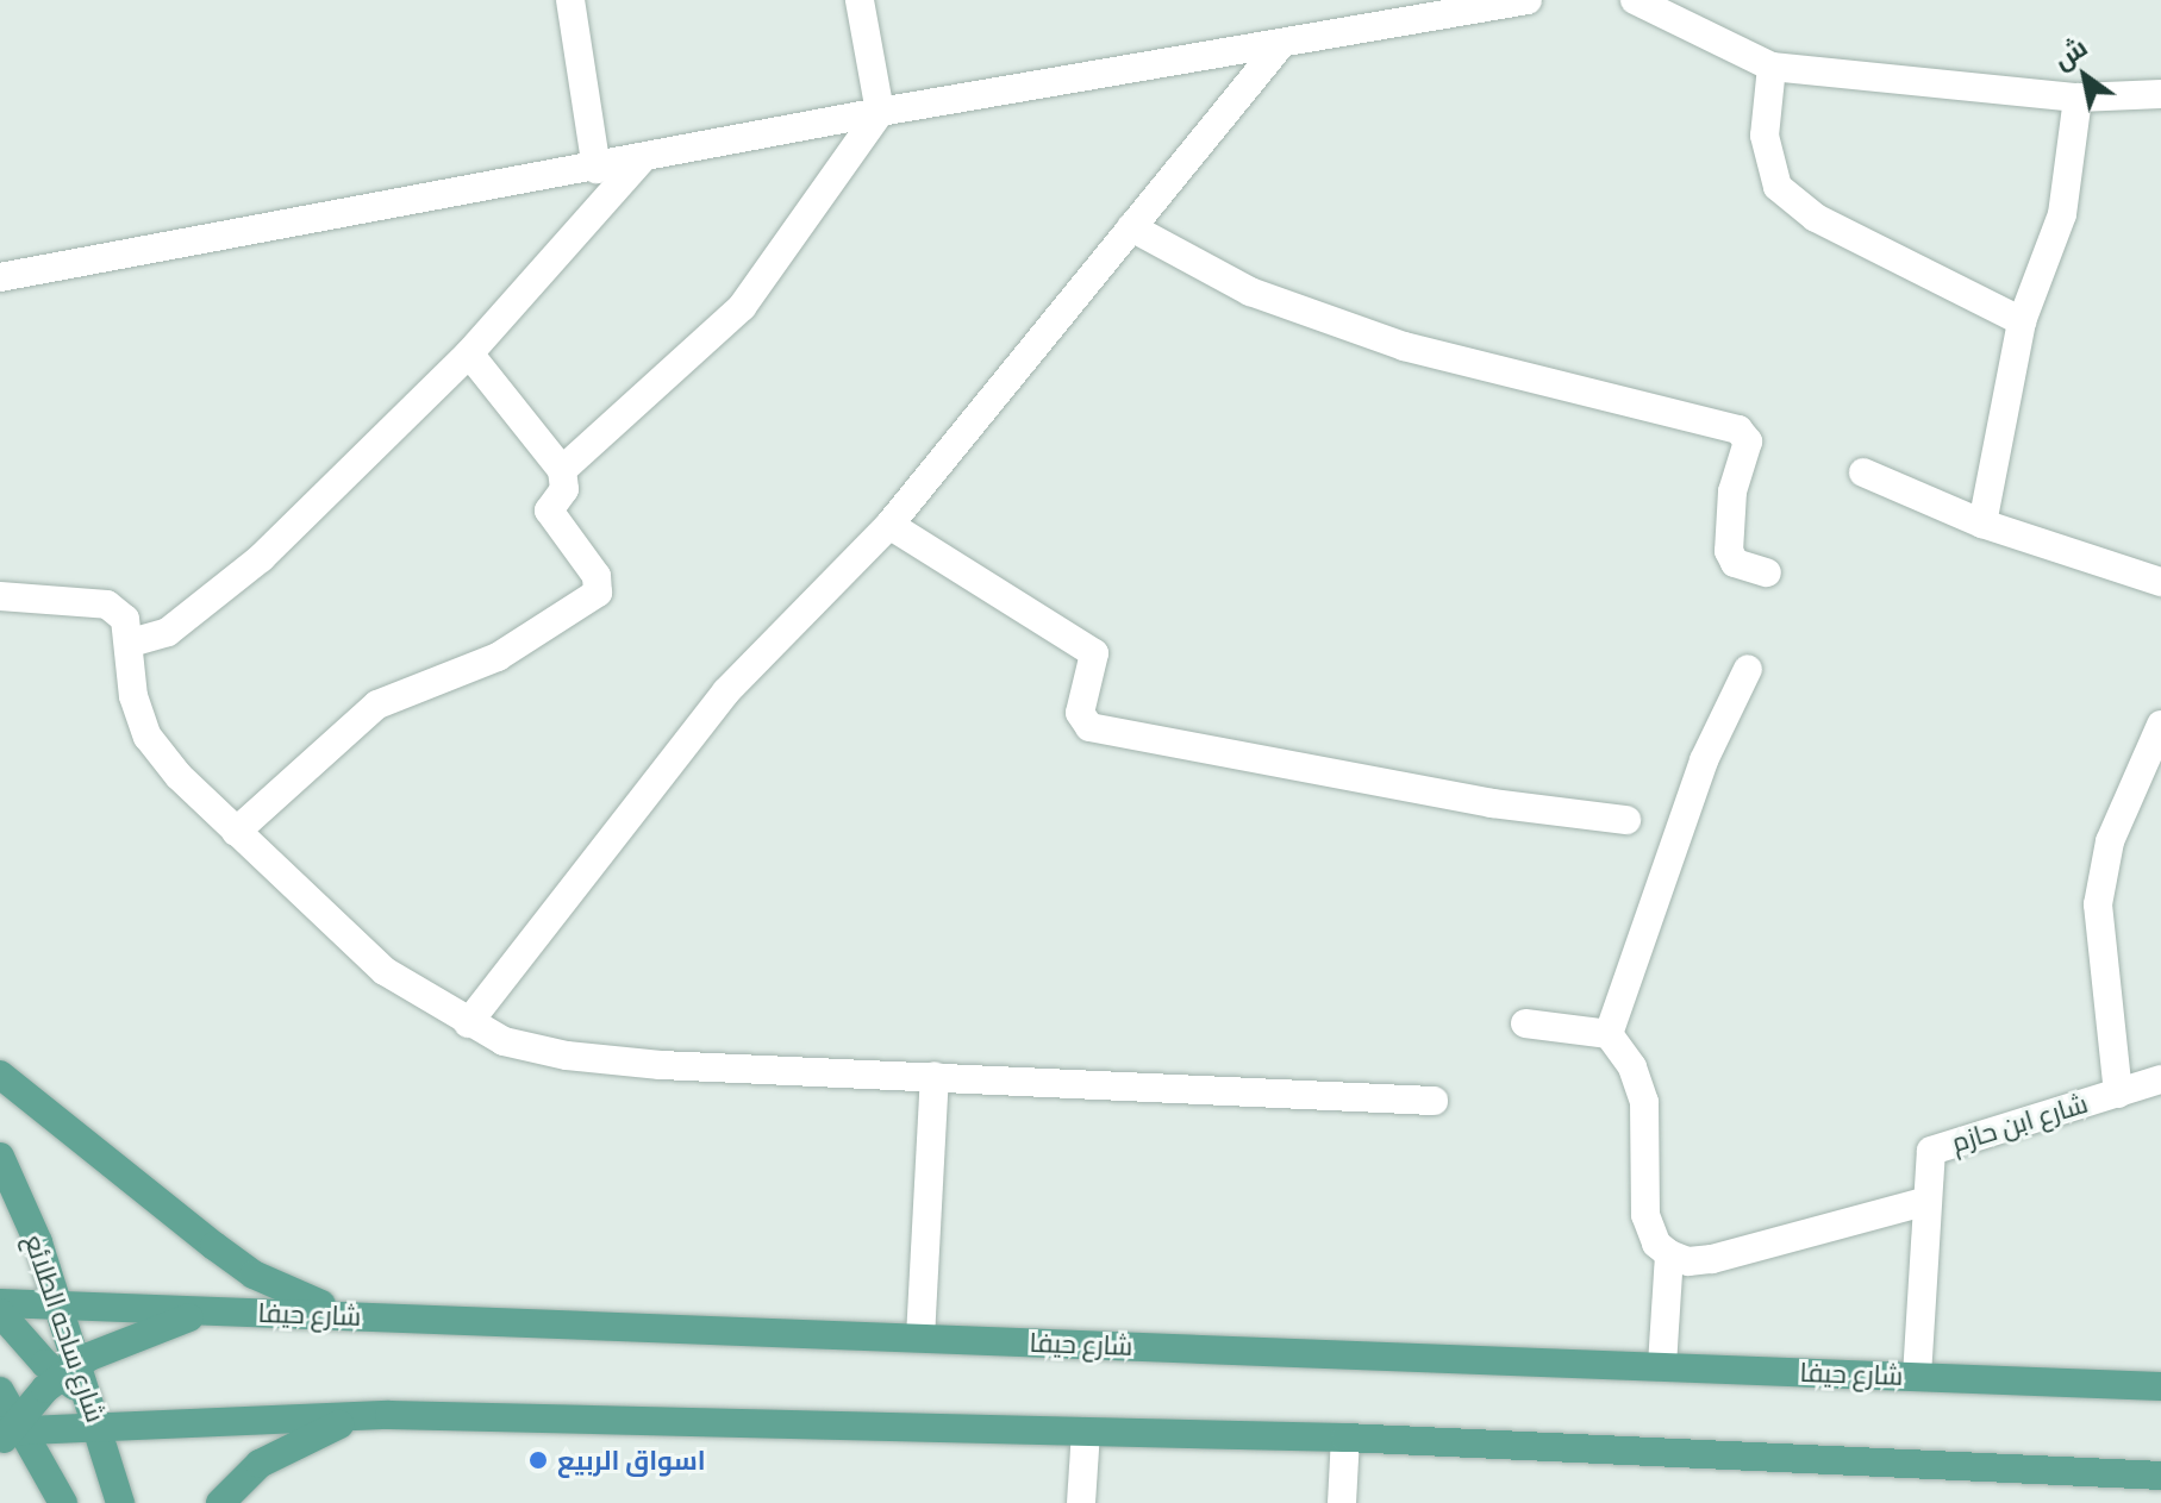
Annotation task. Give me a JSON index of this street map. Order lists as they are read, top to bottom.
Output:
{
  "streets": {
    "main road": ["شارع حيفا", "شارع ساحه الطلائع"],
    "street": ["شارع ابن حازم"]
  },
  "crossings": [
    ["شارع ابن حازم", "شارع حيفا"],
    ["شارع حيفا", "شارع ساحه الطلائع"]
  ],
  "places": ["اسواق الربيع"],
  "north": "top left"
}
